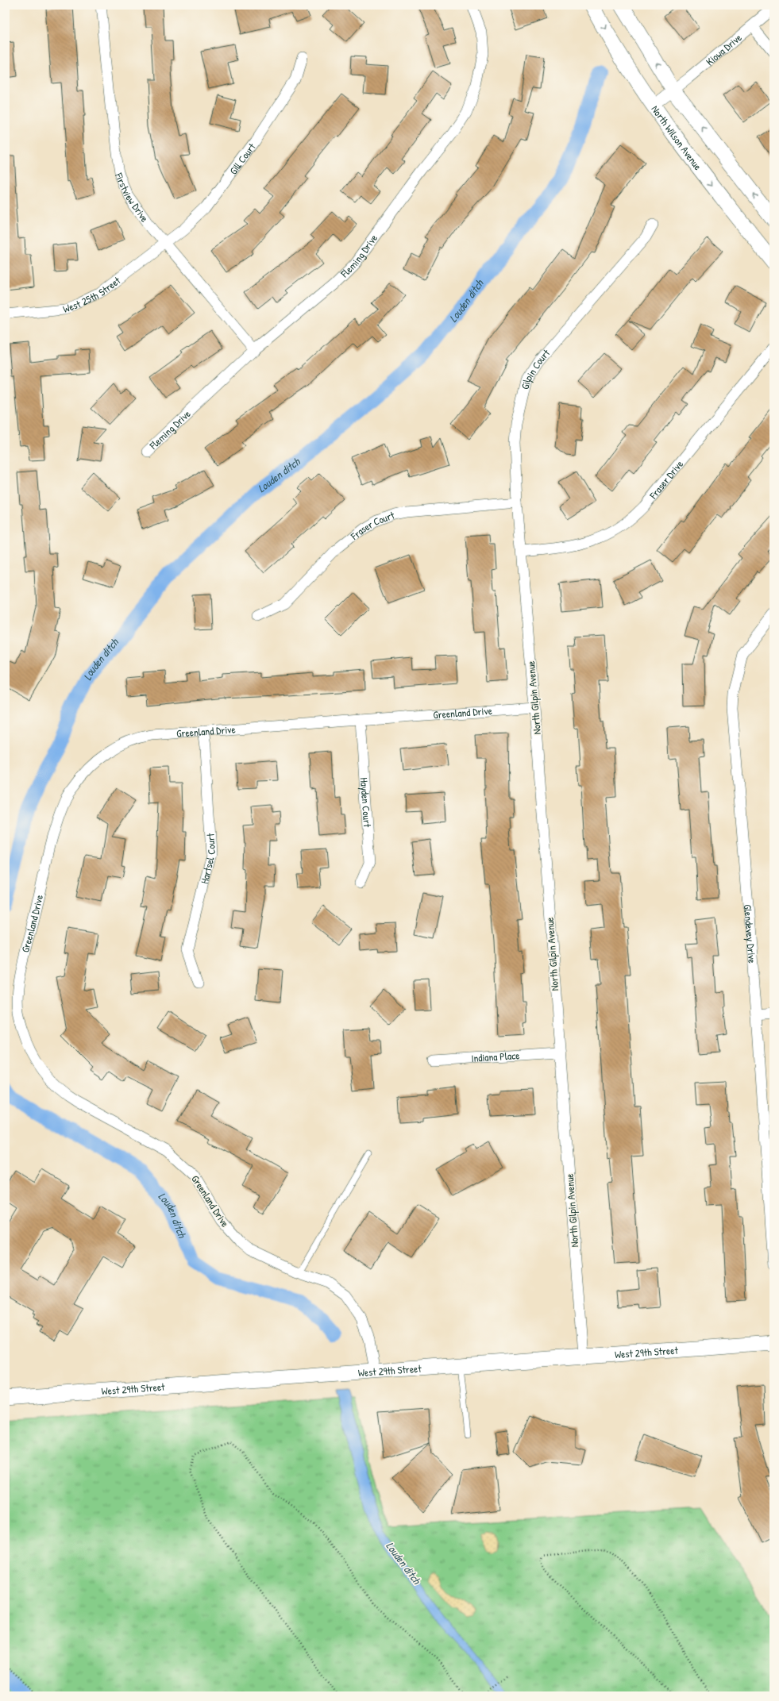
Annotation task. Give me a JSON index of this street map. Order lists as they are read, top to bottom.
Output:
{
  "streets": {
    "main road": ["North Wilson Avenue", "West 29th Street"],
    "street": [
      "Kiowa Drive",
      "Gill Court",
      "Firstview Drive",
      "Fleming Drive",
      "West 25th Street",
      "Gilpin Court",
      "Fraser Drive",
      "Fraser Court",
      "North Gilpin Avenue",
      "Greenland Drive",
      "Hayden Court",
      "Hartsel Court",
      "Glendevey Drive",
      "Indiana Place"
    ]
  },
  "crossings": [
    ["Kiowa Drive", "North Wilson Avenue"],
    ["Gill Court", "Firstview Drive"],
    ["Gill Court", "West 25th Street"],
    ["Firstview Drive", "Fleming Drive"],
    ["Firstview Drive", "West 25th Street"],
    ["Gilpin Court", "Fraser Drive"],
    ["Gilpin Court", "Fraser Court"],
    ["Gilpin Court", "North Gilpin Avenue"],
    ["Fraser Drive", "North Gilpin Avenue"],
    ["North Gilpin Avenue", "Greenland Drive"],
    ["North Gilpin Avenue", "Indiana Place"],
    ["North Gilpin Avenue", "West 29th Street"],
    ["Greenland Drive", "Hayden Court"],
    ["Greenland Drive", "Hartsel Court"],
    ["Greenland Drive", "West 29th Street"]
  ],
  "water": ["Louden ditch"]
}
